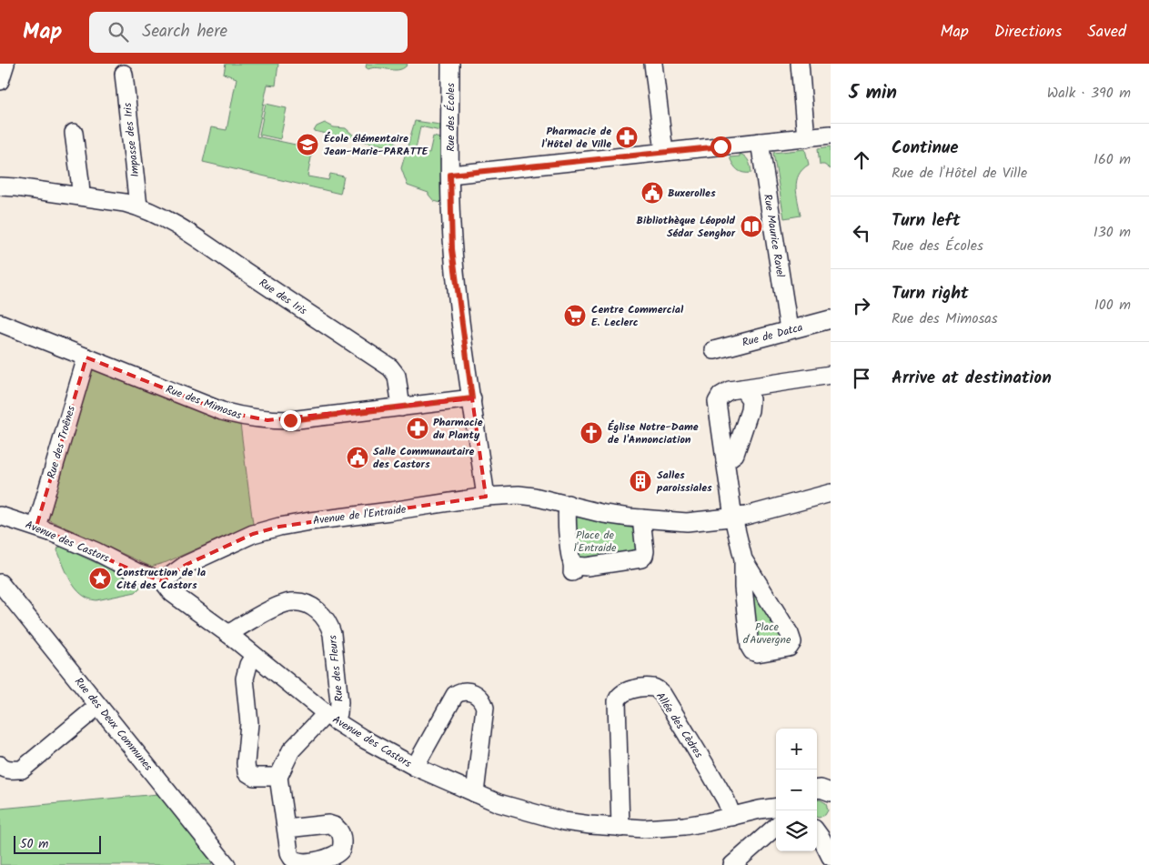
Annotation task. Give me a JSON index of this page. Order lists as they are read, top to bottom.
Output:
{
  "streets": {
    "street": [
      "Rue des Écoles",
      "Impasse des Iris",
      "Rue Maurice Ravel",
      "Rue des Iris",
      "Rue de Datca",
      "Rue des Mimosas",
      "Rue des Troênes",
      "Avenue de l'Entraide",
      "Avenue des Castors",
      "Rue des Fleurs",
      "Rue des Deux Communes",
      "Allée des Cèdres"
    ]
  },
  "crossings": [
    ["Rue des Écoles", "Rue des Mimosas"],
    ["Rue des Écoles", "Avenue de l'Entraide"],
    ["Impasse des Iris", "Rue des Iris"],
    ["Rue Maurice Ravel", "Rue de Datca"],
    ["Rue des Iris", "Rue des Mimosas"],
    ["Rue des Mimosas", "Rue des Troênes"],
    ["Rue des Troênes", "Avenue des Castors"],
    ["Avenue de l'Entraide", "Avenue des Castors"],
    ["Avenue des Castors", "Rue des Fleurs"],
    ["Avenue des Castors", "Allée des Cèdres"]
  ],
  "parks": ["Place de l'Entraide", "Place d'Auvergne"],
  "places": {
    "pharmacy": ["Pharmacie de l'Hôtel de Ville", "Pharmacie du Planty"],
    "school or university": ["École élémentaire Jean-Marie-PARATTE"],
    "public building": ["Buxerolles", "Salle Communautaire des Castors"],
    "library": ["Bibliothèque Léopold Sédar Senghor"],
    "supermarket": ["Centre Commercial E. Leclerc"],
    "church": ["Église Notre-Dame de l'Annonciation"],
    "building": ["Salles paroissiales"],
    "place": ["Construction de la Cité des Castors"]
  },
  "scale_bar": "50 m",
  "page": {
    "header": "Map",
    "search": "Search here",
    "nav": ["Map", "Directions", "Saved"],
    "heading": ["5 min", "Walk · 390 m"],
    "list": [
      ["Continue", "Rue de l'Hôtel de Ville", "160 m"],
      ["Turn left", "Rue des Écoles", "130 m"],
      ["Turn right", "Rue des Mimosas", "100 m"],
      "Arrive at destination"
    ],
    "map_buttons": ["+", "−"],
    "scale": "50 m"
  }
}
